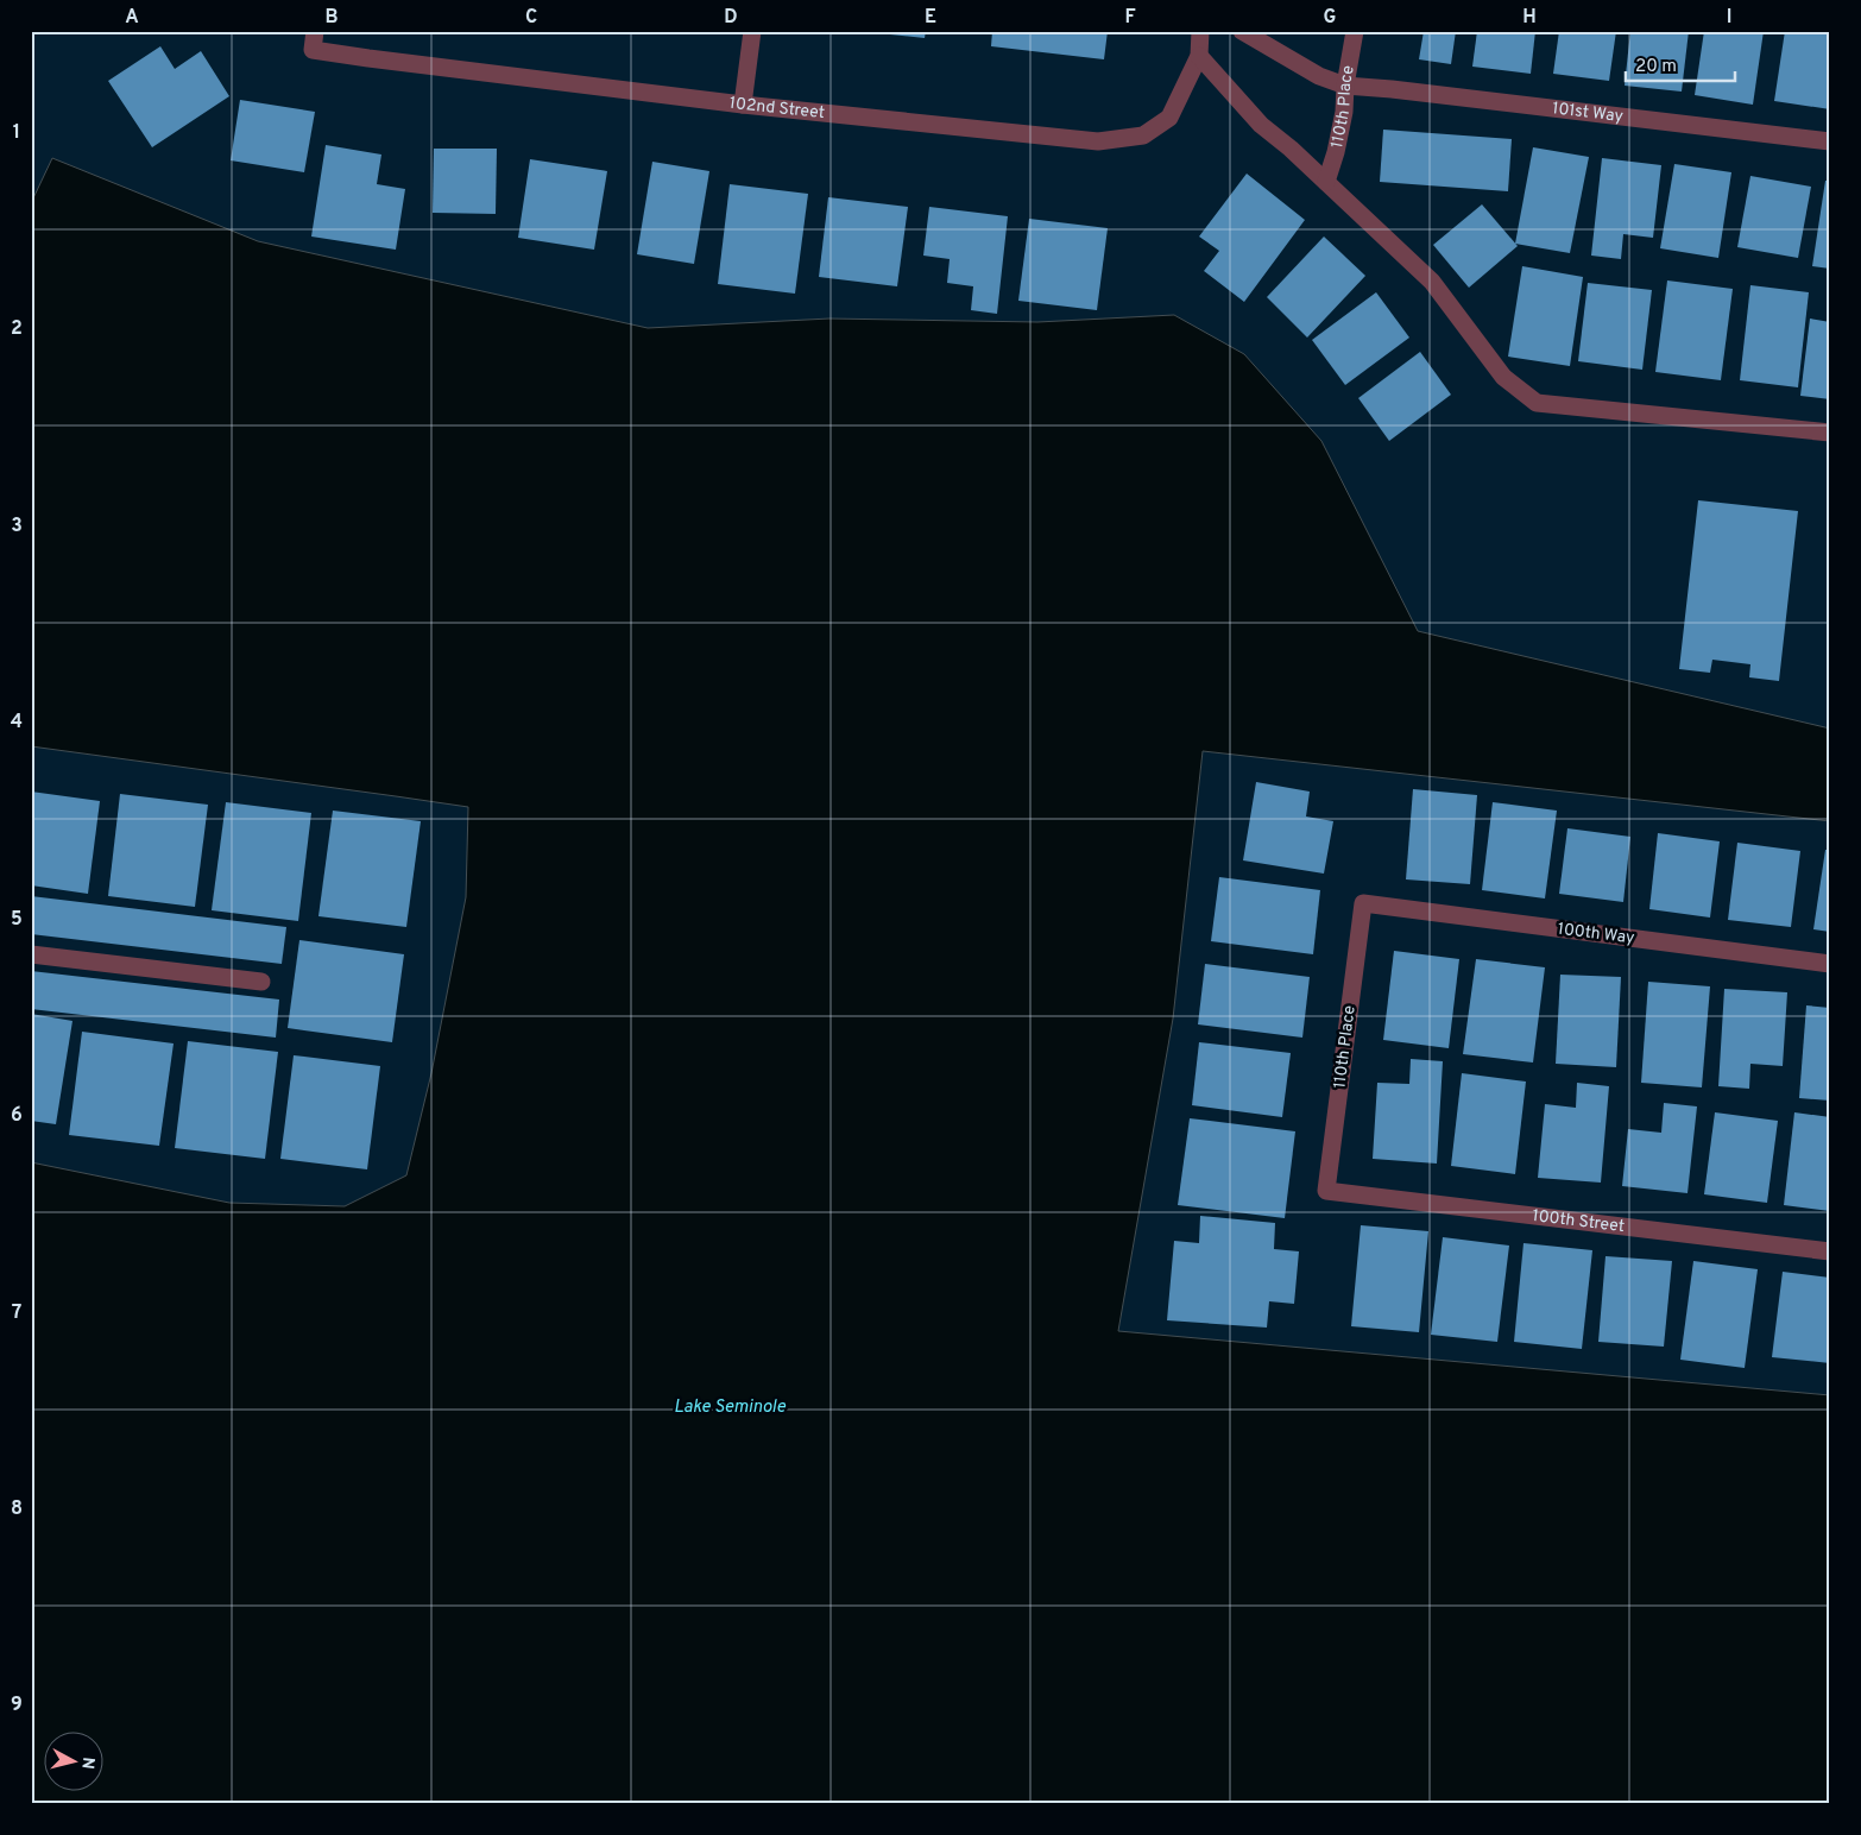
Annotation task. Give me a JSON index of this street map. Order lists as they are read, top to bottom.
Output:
{
  "streets": {
    "street": [
      "110th Place",
      "102nd Street",
      "101st Way",
      "100th Way",
      "100th Street"
    ]
  },
  "crossings": [
    ["110th Place", "101st Way"],
    ["110th Place", "100th Way"],
    ["110th Place", "100th Street"]
  ],
  "water": ["Lake Seminole"],
  "scale_bar": "20 m",
  "north": "right",
  "grid": {
    "columns": [
      "A",
      "B",
      "C",
      "D",
      "E",
      "F",
      "G",
      "H",
      "I"
    ],
    "rows": [
      "1",
      "2",
      "3",
      "4",
      "5",
      "6",
      "7",
      "8",
      "9"
    ]
  }
}
